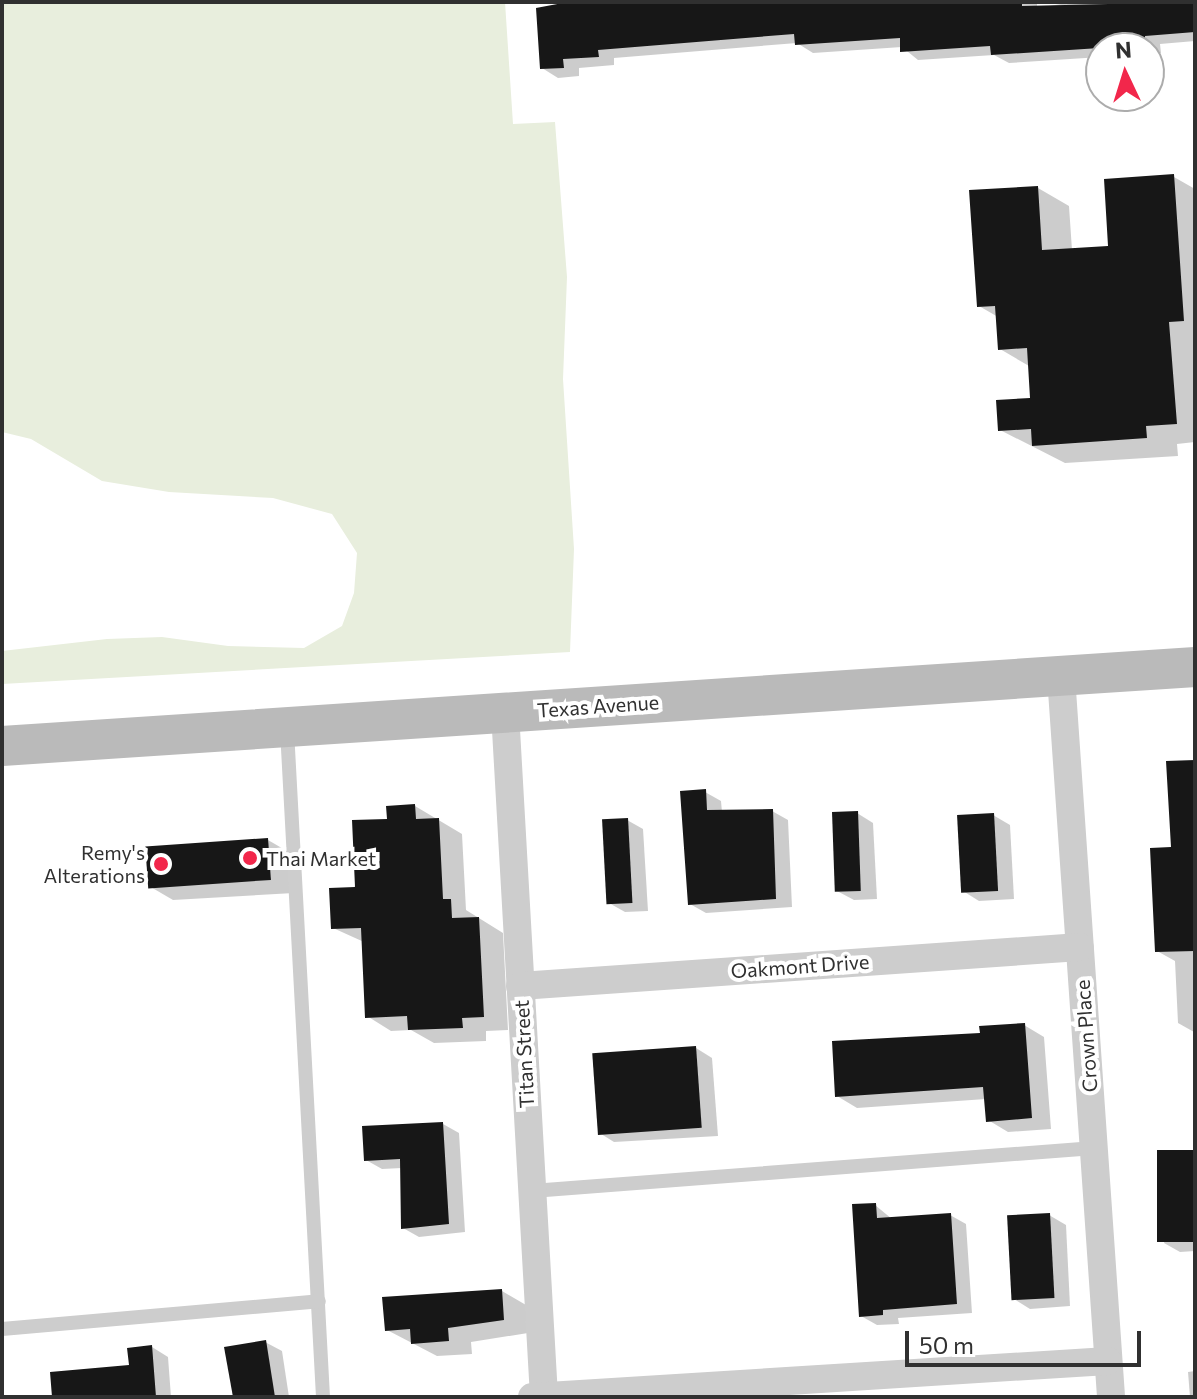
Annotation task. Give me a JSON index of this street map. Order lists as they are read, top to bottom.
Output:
{
  "streets": {
    "street": [
      "Texas Avenue",
      "Oakmont Drive",
      "Crown Place",
      "Titan Street"
    ]
  },
  "crossings": [
    ["Texas Avenue", "Crown Place"],
    ["Texas Avenue", "Titan Street"],
    ["Oakmont Drive", "Crown Place"],
    ["Oakmont Drive", "Titan Street"]
  ],
  "places": ["Thai Market", "Remy's Alterations"],
  "scale_bar": "50 m",
  "north": "top"
}
